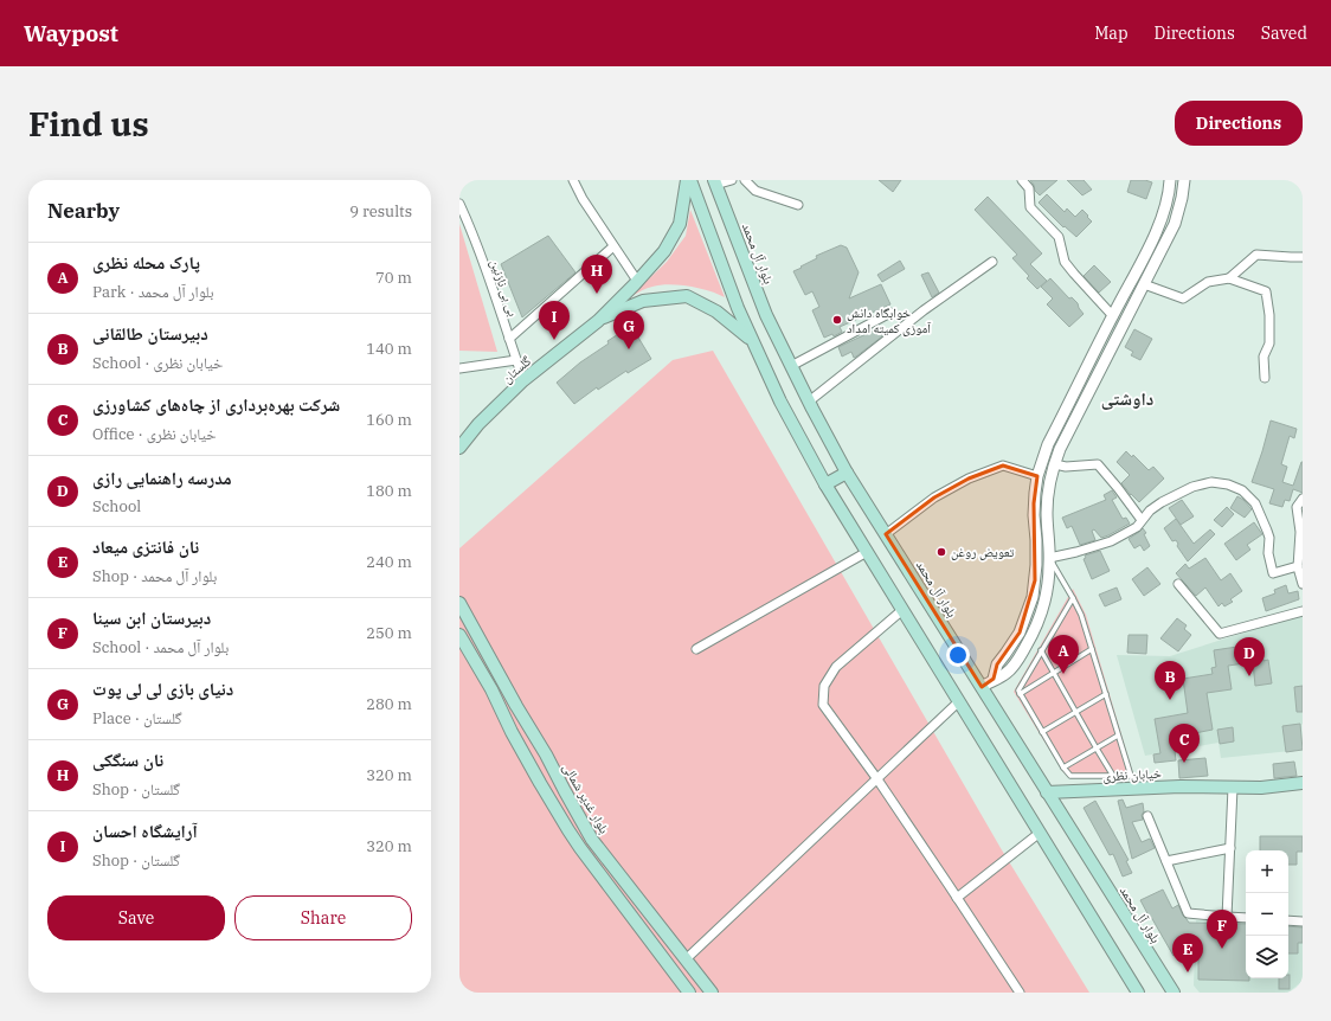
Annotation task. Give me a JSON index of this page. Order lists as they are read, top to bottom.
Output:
{
  "streets": {
    "main road": [
      "بلوار آل محمد",
      "گلستان",
      "خیابان نظری",
      "بلوار غدیر شمالی"
    ],
    "street": ["بی بی نازنین"]
  },
  "crossings": [
    ["بلوار آل محمد", "خیابان نظری"],
    ["بی بی نازنین", "گلستان"]
  ],
  "districts": ["داوشتی"],
  "places": ["خوابگاه دانش آموزی کمیته امداد", "تعویض روغن"],
  "page": {
    "header": "Waypost",
    "nav": ["Map", "Directions", "Saved"],
    "buttons": [
      "Directions",
      ["Save", "Share"]
    ],
    "title": "Find us",
    "heading": ["Nearby", "9 results"],
    "list": [
      {
        "mark": "A",
        "name": "پارک محله نظری",
        "note": "Park · بلوار آل محمد",
        "value": "70 m"
      },
      {
        "mark": "B",
        "name": "دبیرستان طالقانی",
        "note": "School · خیابان نظری",
        "value": "140 m"
      },
      {
        "mark": "C",
        "name": "شرکت بهره‌برداری از چاه‌های کشاورزی",
        "note": "Office · خیابان نظری",
        "value": "160 m"
      },
      {
        "mark": "D",
        "name": "مدرسه راهنمایی رازی",
        "note": "School",
        "value": "180 m"
      },
      {
        "mark": "E",
        "name": "نان فانتزی میعاد",
        "note": "Shop · بلوار آل محمد",
        "value": "240 m"
      },
      {
        "mark": "F",
        "name": "دبیرستان ابن سینا",
        "note": "School · بلوار آل محمد",
        "value": "250 m"
      },
      {
        "mark": "G",
        "name": "دنیای بازی لی لی پوت",
        "note": "Place · گلستان",
        "value": "280 m"
      },
      {
        "mark": "H",
        "name": "نان سنگکی",
        "note": "Shop · گلستان",
        "value": "320 m"
      },
      {
        "mark": "I",
        "name": "آرایشگاه احسان",
        "note": "Shop · گلستان",
        "value": "320 m"
      }
    ],
    "pins": [
      "H",
      "I",
      "G",
      "A",
      "D",
      "B",
      "C",
      "F",
      "E"
    ],
    "map_buttons": ["+", "−"]
  }
}
